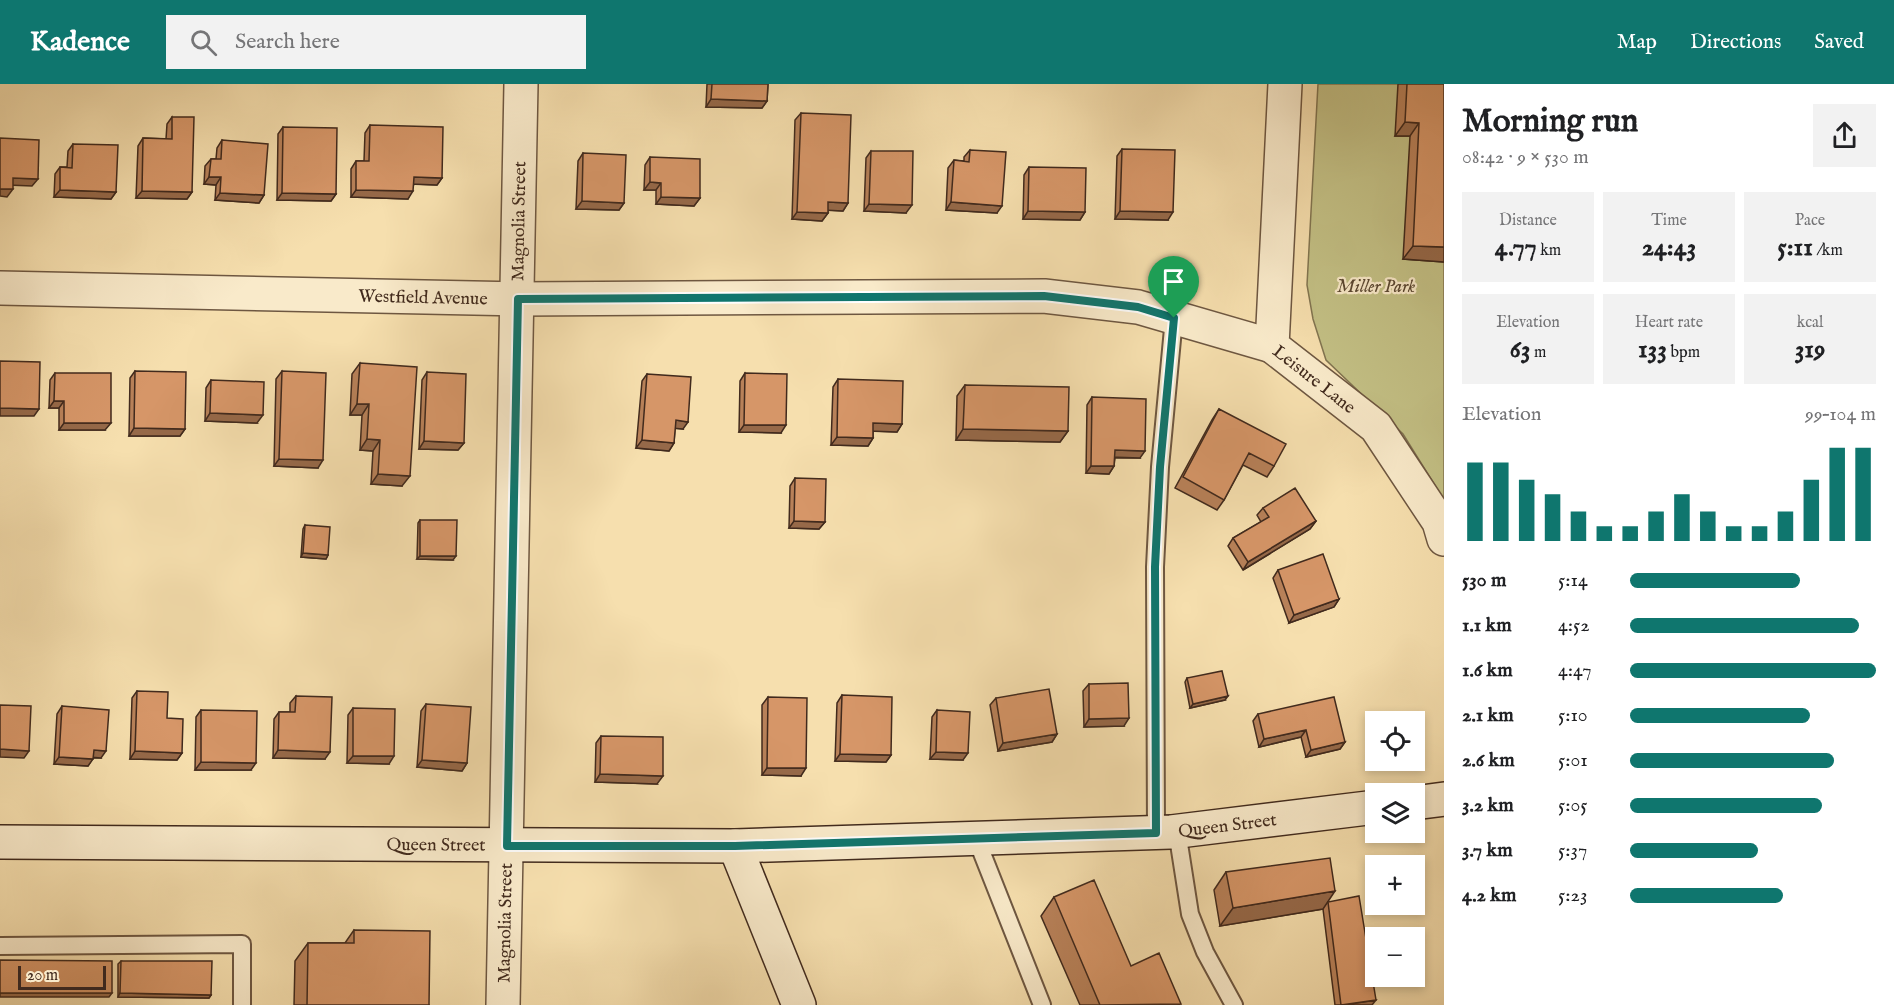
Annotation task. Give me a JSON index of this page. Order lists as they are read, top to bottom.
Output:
{
  "streets": {
    "street": [
      "Magnolia Street",
      "Westfield Avenue",
      "Leisure Lane",
      "Queen Street"
    ]
  },
  "crossings": [
    ["Magnolia Street", "Westfield Avenue"],
    ["Magnolia Street", "Queen Street"],
    ["Westfield Avenue", "Leisure Lane"]
  ],
  "parks": ["Miller Park"],
  "scale_bar": "20 m",
  "page": {
    "header": "Kadence",
    "search": "Search here",
    "nav": ["Map", "Directions", "Saved"],
    "heading": ["Morning run", "08:42 · 9 × 530 m"],
    "stats": [
      ["Distance", "4.77 km"],
      ["Time", "24:43"],
      ["Pace", "5:11 /km"],
      ["Elevation", "63 m"],
      ["Heart rate", "133 bpm"],
      ["kcal", "319"]
    ],
    "chart": ["Elevation", "99–104 m"],
    "list": [
      {
        "name": "530 m",
        "note": "5:14"
      },
      {
        "name": "1.1 km",
        "note": "4:52"
      },
      {
        "name": "1.6 km",
        "note": "4:47"
      },
      {
        "name": "2.1 km",
        "note": "5:10"
      },
      {
        "name": "2.6 km",
        "note": "5:01"
      },
      {
        "name": "3.2 km",
        "note": "5:05"
      },
      {
        "name": "3.7 km",
        "note": "5:37"
      },
      {
        "name": "4.2 km",
        "note": "5:23"
      }
    ],
    "map_buttons": ["+", "−"],
    "scale": "20 m"
  }
}
